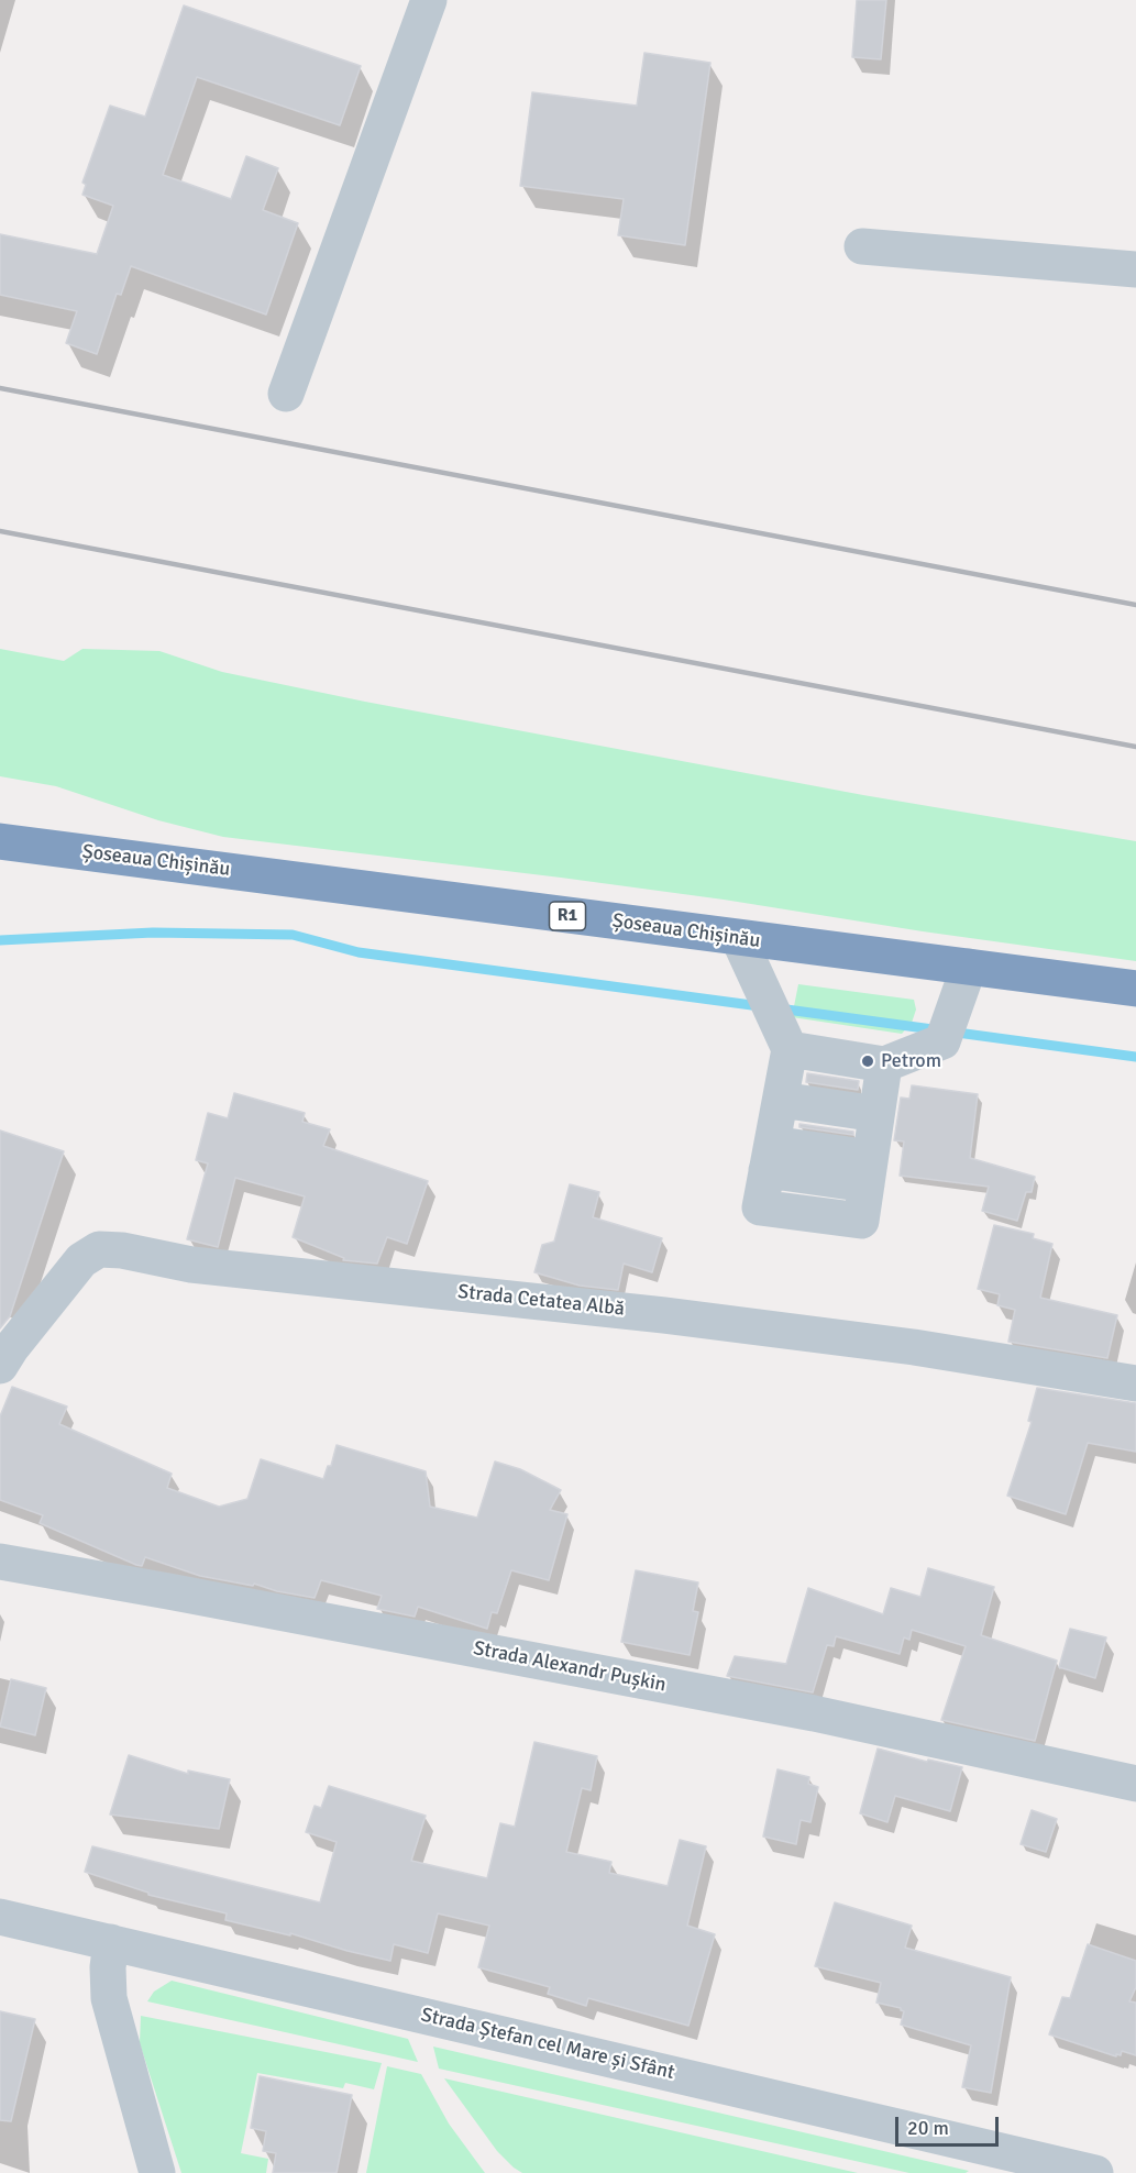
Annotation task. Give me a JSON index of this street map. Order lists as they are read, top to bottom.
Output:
{
  "streets": {
    "highway": ["Șoseaua Chișinău", "R1"],
    "street": ["Strada Cetatea Albă", "Strada Alexandr Pușkin", "Strada Ștefan cel Mare și Sfânt"]
  },
  "places": ["Petrom"],
  "scale_bar": "20 m"
}
